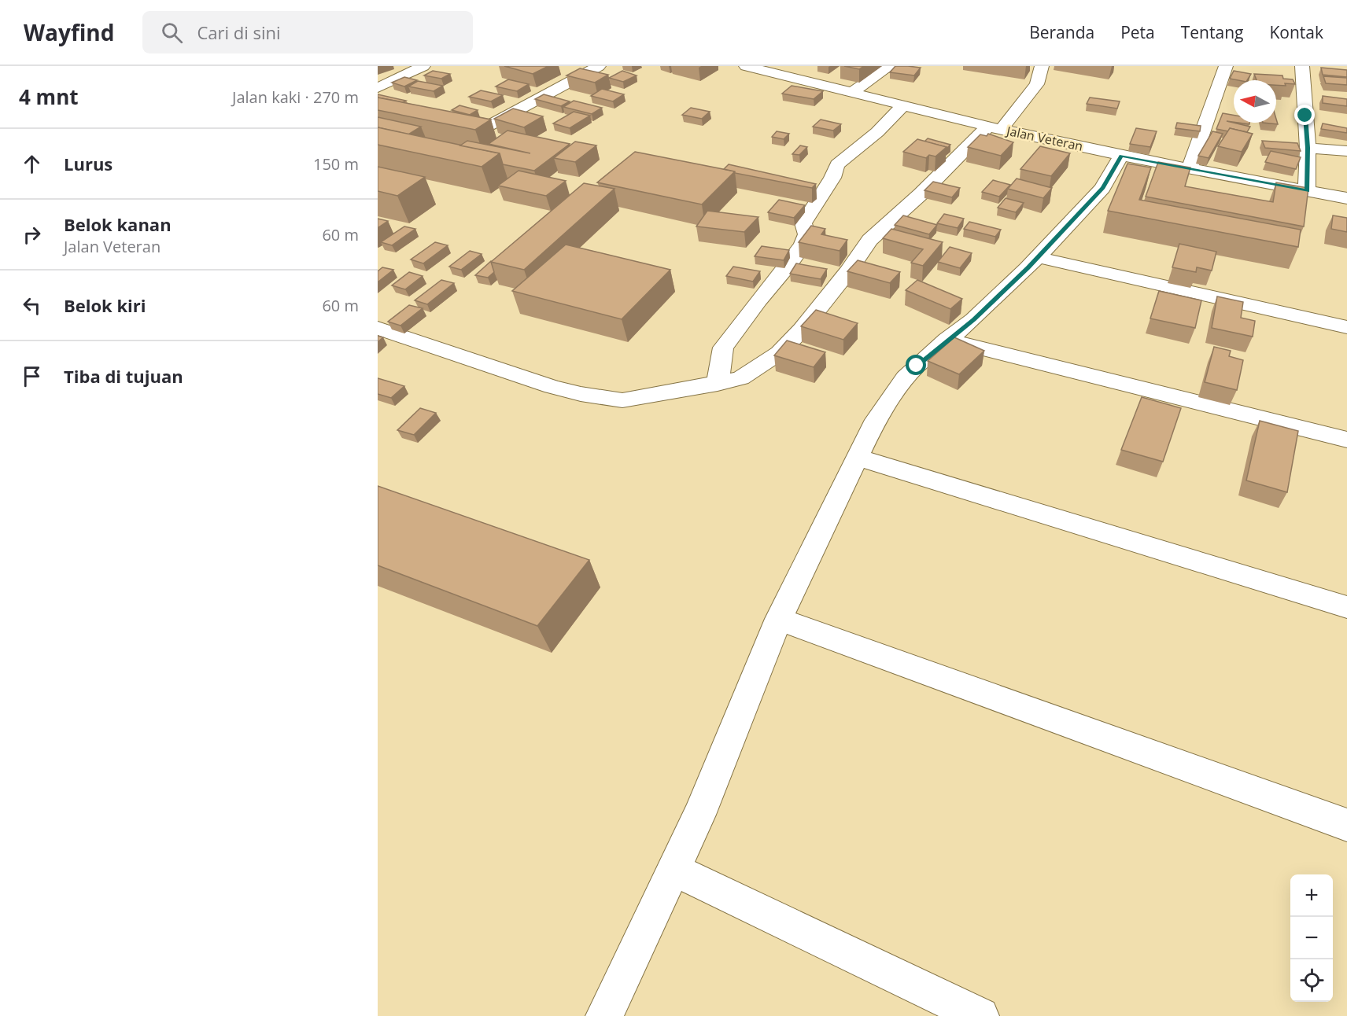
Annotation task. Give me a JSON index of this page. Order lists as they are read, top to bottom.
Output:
{
  "streets": {
    "street": ["Jalan Veteran"]
  },
  "north": "left",
  "page": {
    "header": "Wayfind",
    "search": "Cari di sini",
    "nav": [
      "Beranda",
      "Peta",
      "Tentang",
      "Kontak"
    ],
    "heading": ["4 mnt", "Jalan kaki · 270 m"],
    "list": [
      ["Lurus", "150 m"],
      ["Belok kanan", "Jalan Veteran", "60 m"],
      ["Belok kiri", "60 m"],
      "Tiba di tujuan"
    ],
    "map_buttons": ["+", "−"]
  }
}
